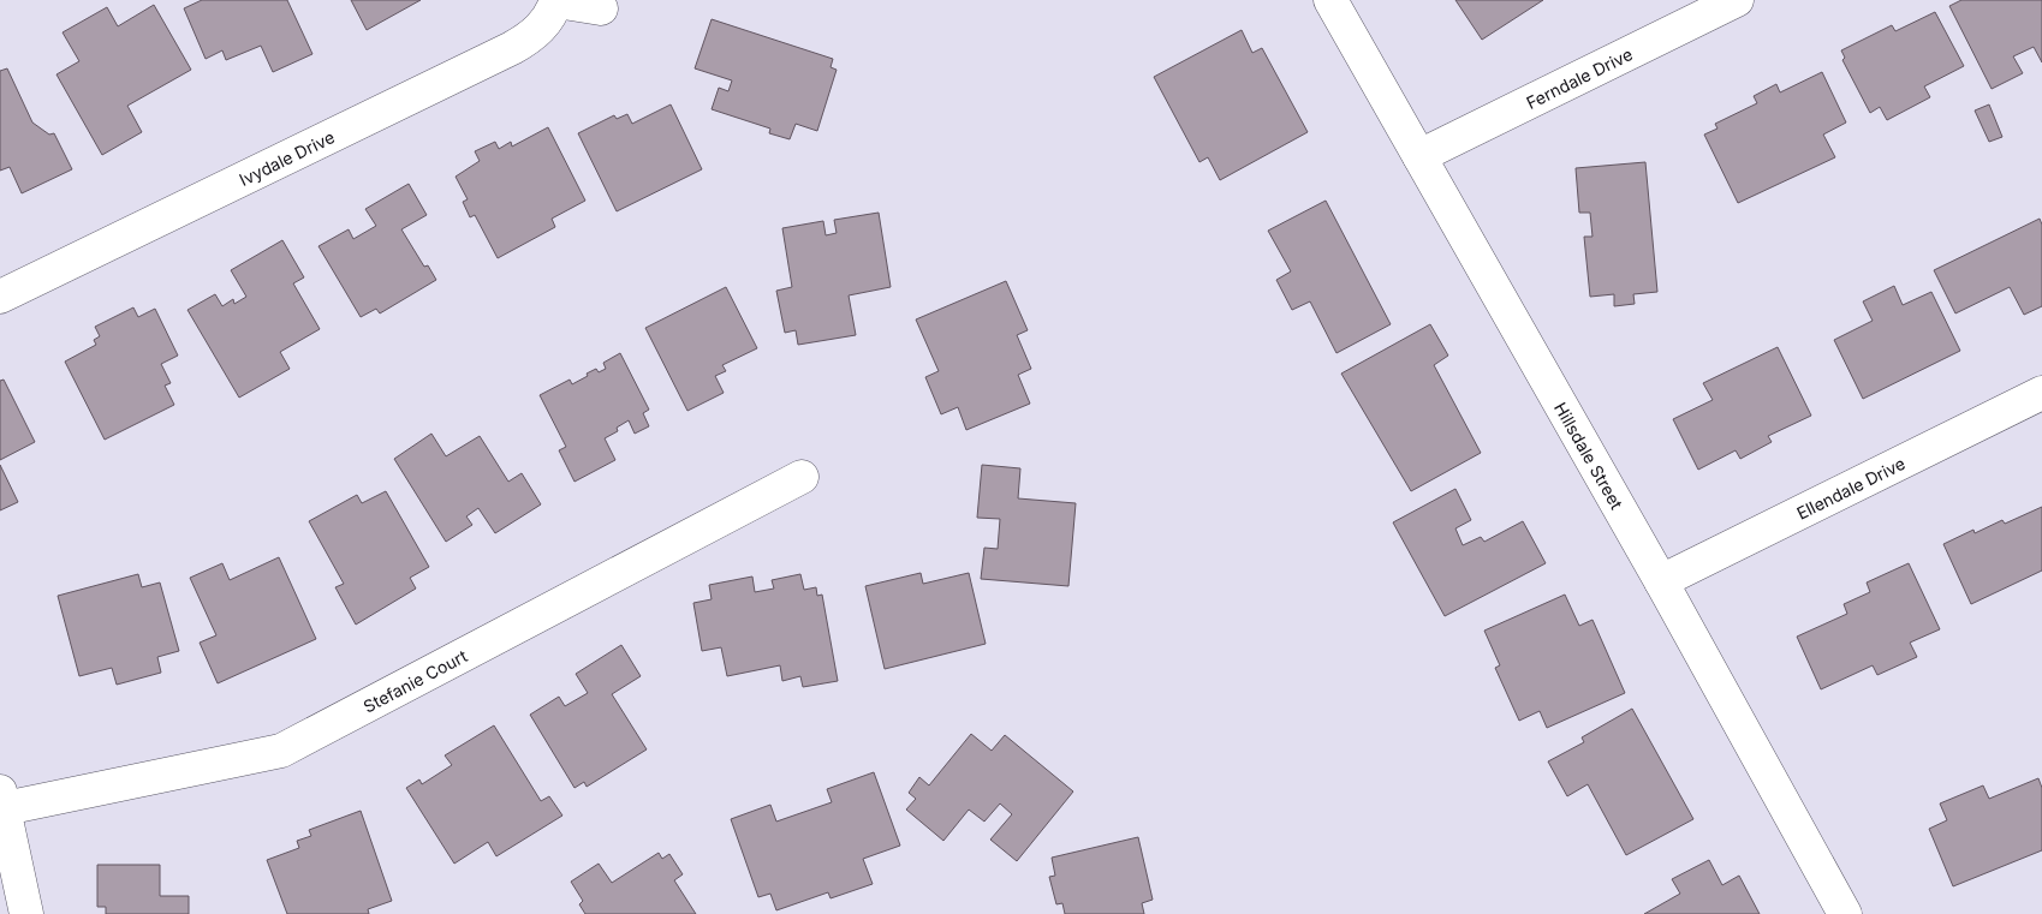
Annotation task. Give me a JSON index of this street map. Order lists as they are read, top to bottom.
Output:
{
  "streets": {
    "street": [
      "Ferndale Drive",
      "Ivydale Drive",
      "Hillsdale Street",
      "Ellendale Drive",
      "Stefanie Court"
    ]
  },
  "crossings": [
    ["Ferndale Drive", "Hillsdale Street"],
    ["Hillsdale Street", "Ellendale Drive"]
  ]
}
